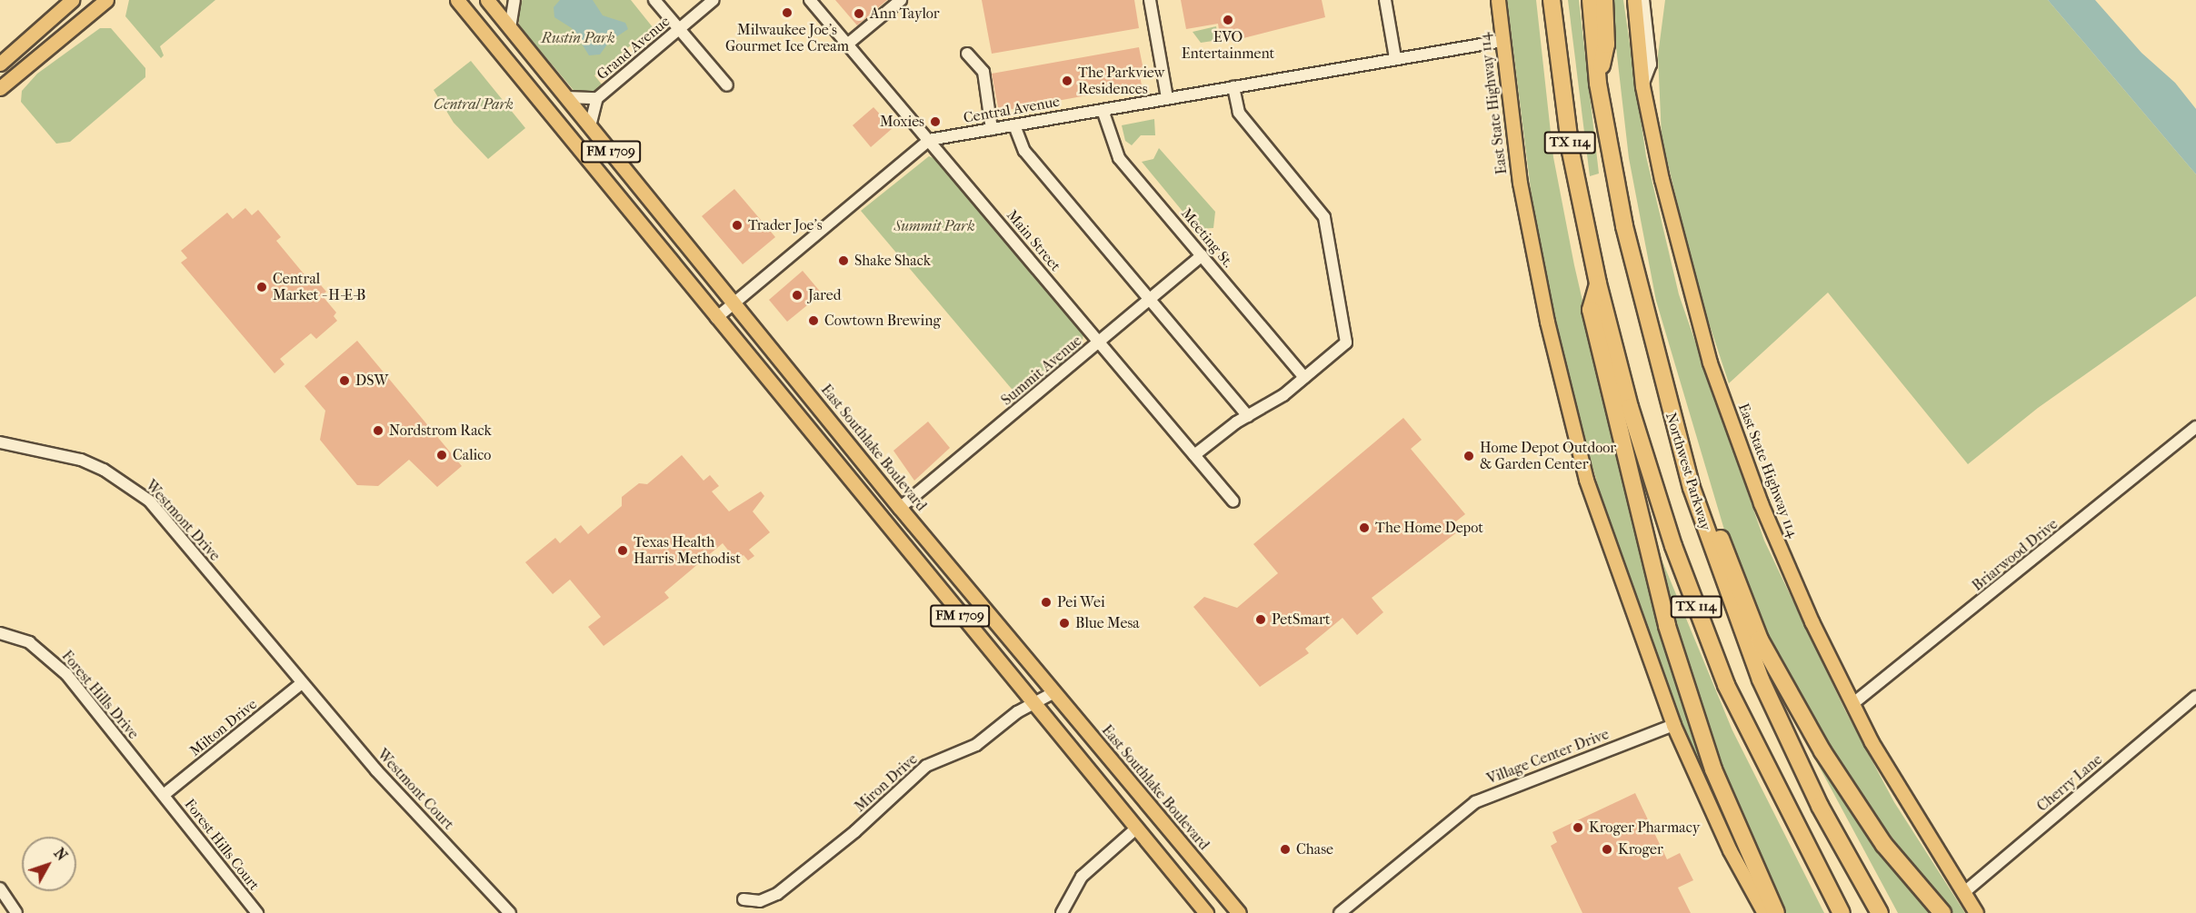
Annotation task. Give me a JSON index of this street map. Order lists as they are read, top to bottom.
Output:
{
  "streets": {
    "highway": ["TX 114", "Northwest Parkway"],
    "main road": ["East State Highway 114", "FM 1709", "East Southlake Boulevard"],
    "street": [
      "Grand Avenue",
      "Central Avenue",
      "Meeting St.",
      "Main Street",
      "Summit Avenue",
      "Westmont Drive",
      "Briarwood Drive",
      "Forest Hills Drive",
      "Milton Drive",
      "Village Center Drive",
      "Miron Drive",
      "Cherry Lane",
      "Westmont Court",
      "Forest Hills Court"
    ]
  },
  "crossings": [
    ["Grand Avenue", "East Southlake Boulevard"],
    ["East State Highway 114", "Central Avenue"],
    ["East State Highway 114", "Briarwood Drive"],
    ["East State Highway 114", "Village Center Drive"],
    ["East State Highway 114", "Cherry Lane"],
    ["Central Avenue", "Meeting St."],
    ["Central Avenue", "Main Street"],
    ["FM 1709", "Miron Drive"],
    ["Meeting St.", "Summit Avenue"],
    ["Main Street", "Summit Avenue"],
    ["Summit Avenue", "East Southlake Boulevard"],
    ["East Southlake Boulevard", "Miron Drive"],
    ["Westmont Drive", "Milton Drive"],
    ["Westmont Drive", "Westmont Court"],
    ["Forest Hills Drive", "Milton Drive"],
    ["Forest Hills Drive", "Forest Hills Court"],
    ["Milton Drive", "Westmont Court"],
    ["Milton Drive", "Forest Hills Court"]
  ],
  "parks": ["Rustin Park", "Central Park", "Summit Park"],
  "places": [
    "Milwaukee Joe's Gourmet Ice Cream",
    "Ann Taylor",
    "EVO Entertainment",
    "The Parkview Residences",
    "Moxies",
    "Trader Joe's",
    "Shake Shack",
    "Central Market - H-E-B",
    "Jared",
    "Cowtown Brewing",
    "DSW",
    "Nordstrom Rack",
    "Calico",
    "Home Depot Outdoor & Garden Center",
    "The Home Depot",
    "Texas Health Harris Methodist",
    "Pei Wei",
    "PetSmart",
    "Blue Mesa",
    "Kroger Pharmacy",
    "Chase",
    "Kroger"
  ],
  "north": "top right"
}
